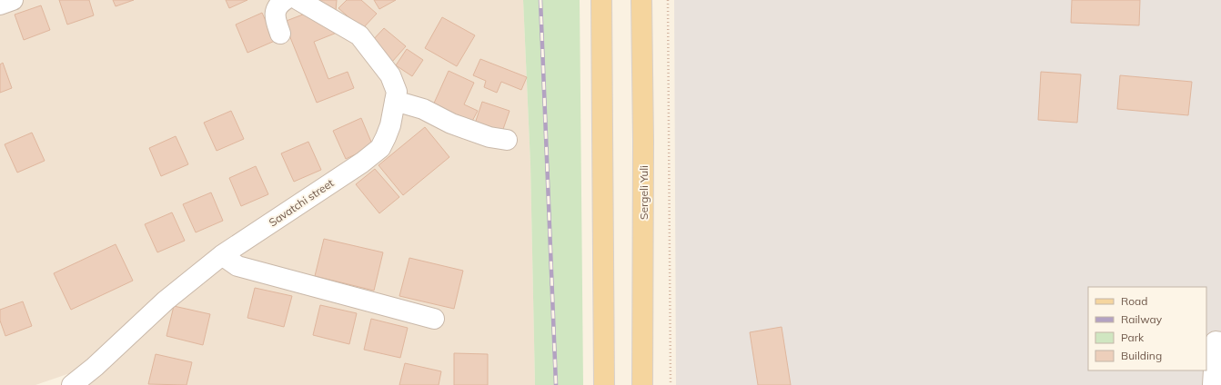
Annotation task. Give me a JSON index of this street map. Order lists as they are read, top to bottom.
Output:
{
  "streets": {
    "main road": ["Sergeli Yuli"],
    "street": ["Savatchi street"]
  },
  "legend": [
    "Road",
    "Railway",
    "Park",
    "Building"
  ]
}
